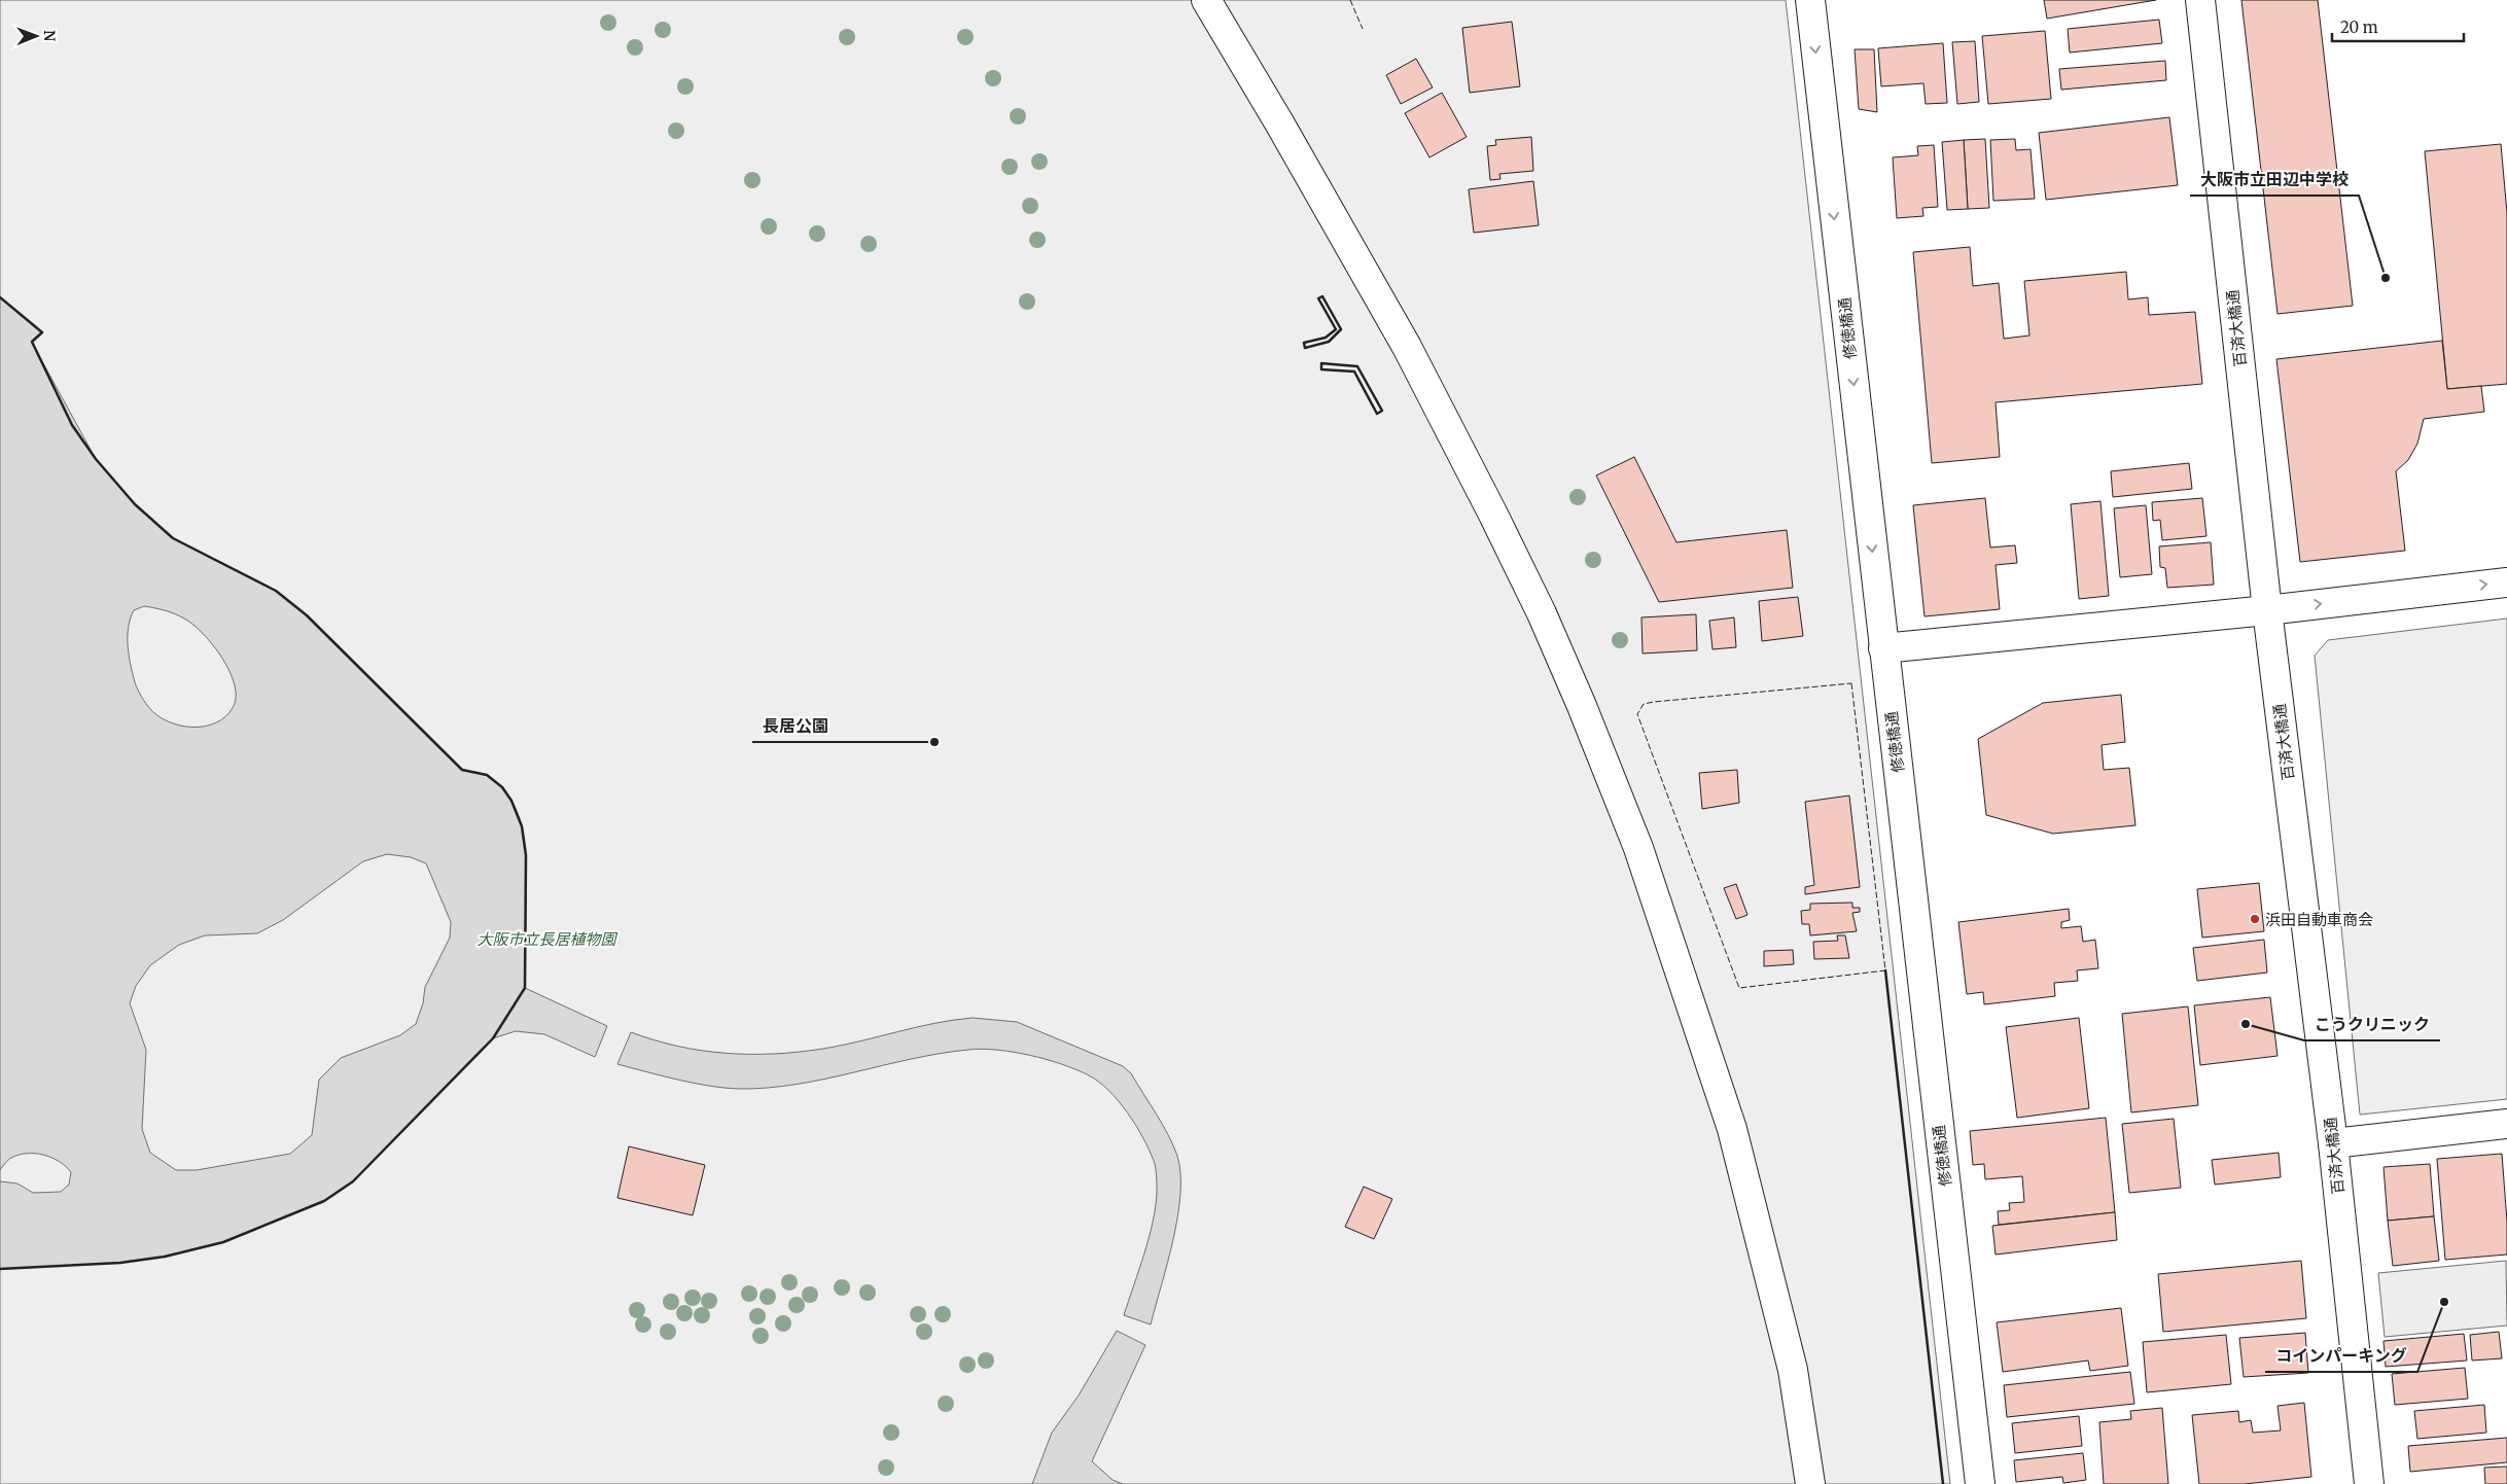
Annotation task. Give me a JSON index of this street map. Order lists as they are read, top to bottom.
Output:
{
  "streets": {
    "street": ["修徳橋通", "百済大橋通"]
  },
  "one_way": ["修徳橋通"],
  "parks": ["大阪市立長居植物園"],
  "places": [
    "大阪市立田辺中学校",
    "長居公園",
    "浜田自動車商会",
    "こうクリニック",
    "コインパーキング"
  ],
  "scale_bar": "20 m",
  "north": "right"
}
